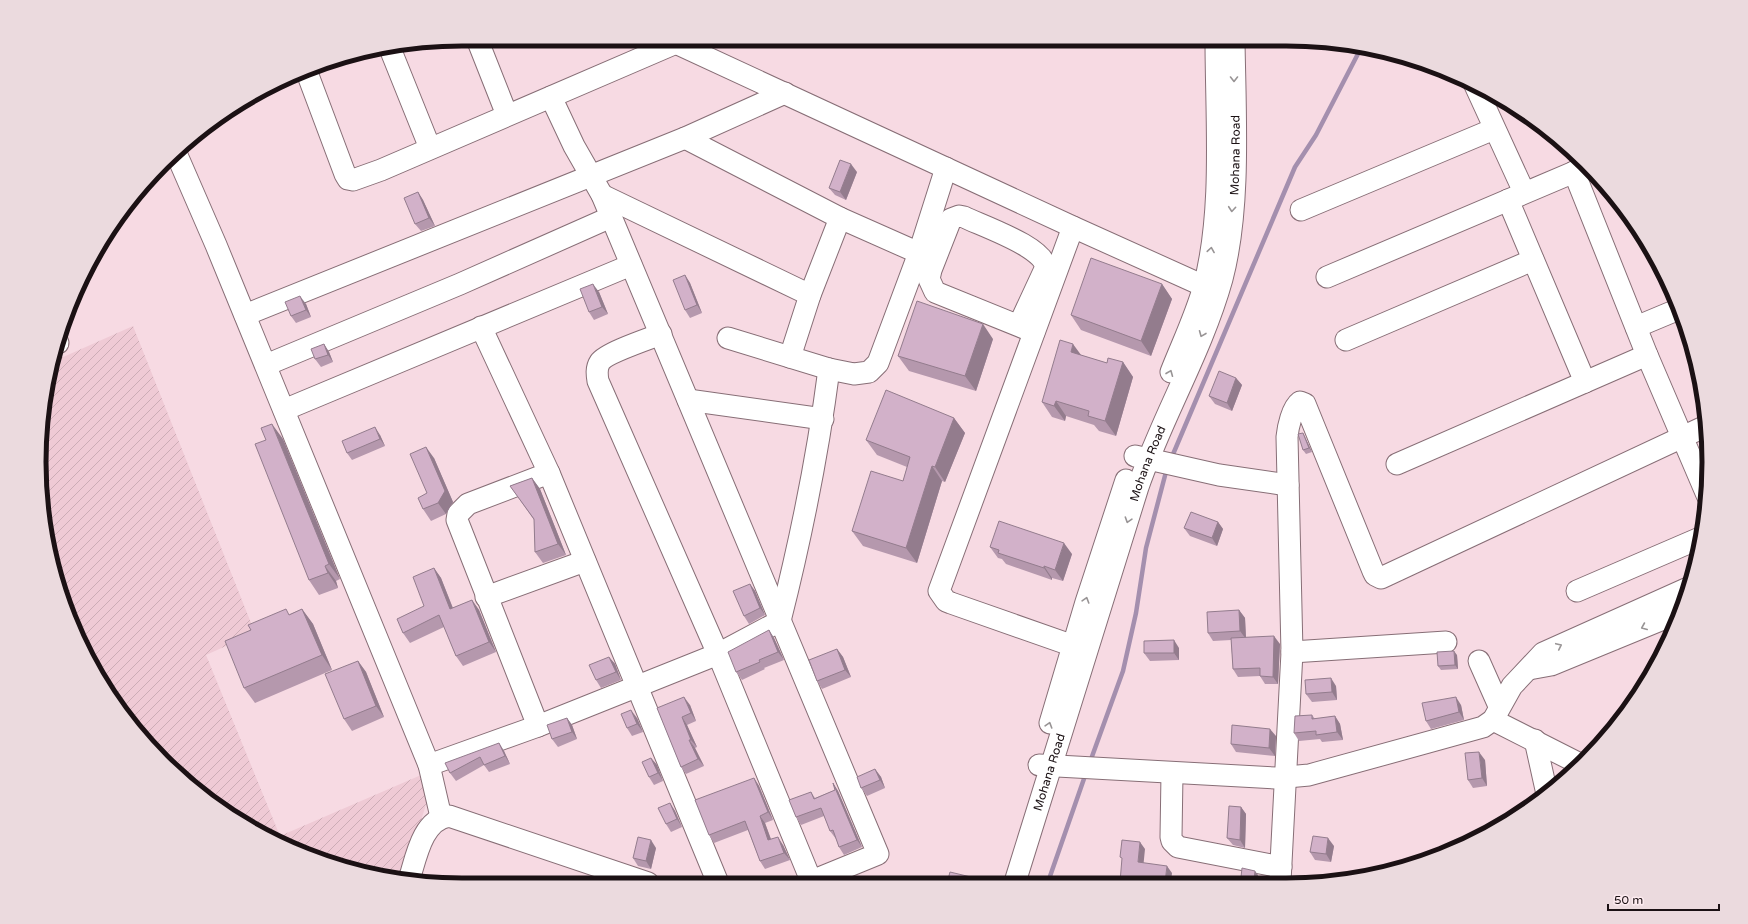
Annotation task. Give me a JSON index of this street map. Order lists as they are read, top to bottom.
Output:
{
  "streets": {
    "street": ["Mohana Road"]
  },
  "scale_bar": "50 m"
}
